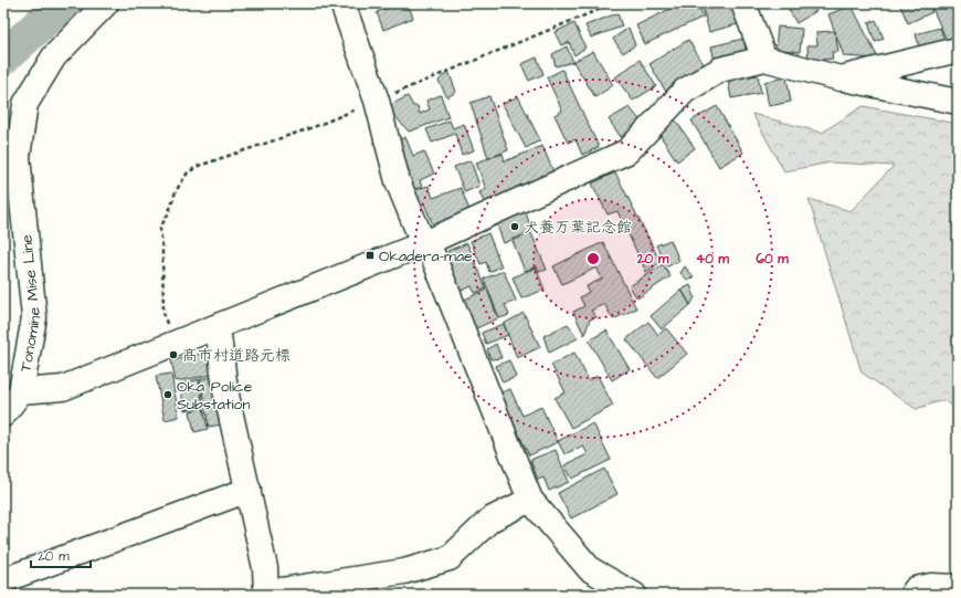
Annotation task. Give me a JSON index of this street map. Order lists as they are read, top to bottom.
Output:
{
  "streets": {
    "street": ["Tonomine Mise Line"]
  },
  "places": {
    "other": ["犬養万葉記念館", "髙市村道路元標", "Oka Police Substation"],
    "transit": ["Okadera-mae"]
  },
  "scale_bar": "20 m",
  "rings": ["20 m", "40 m", "60 m"]
}
